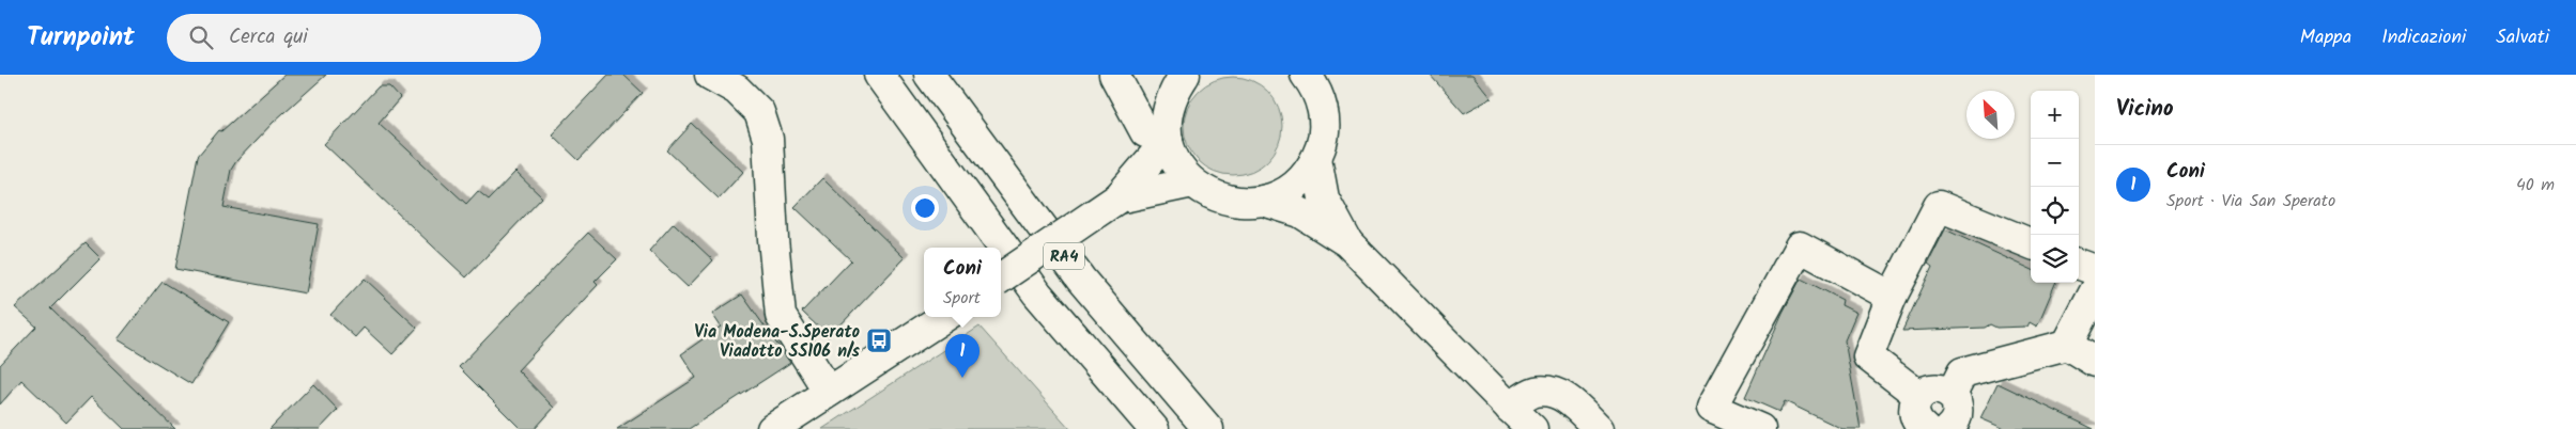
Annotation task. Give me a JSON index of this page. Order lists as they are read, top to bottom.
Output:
{
  "streets": {
    "main road": ["RA4"]
  },
  "places": {
    "bus stop": ["Via Modena-S.Sperato Viadotto SS106 n/s"]
  },
  "north": "top left",
  "page": {
    "header": "Turnpoint",
    "search": "Cerca qui",
    "nav": ["Mappa", "Indicazioni", "Salvati"],
    "heading": "Vicino",
    "map_buttons": ["+", "−"],
    "list": [
      {
        "mark": "1",
        "name": "Coni",
        "note": "Sport · Via San Sperato",
        "value": "40 m"
      }
    ],
    "popup": ["Coni", "Sport"],
    "pins": "1"
  }
}
